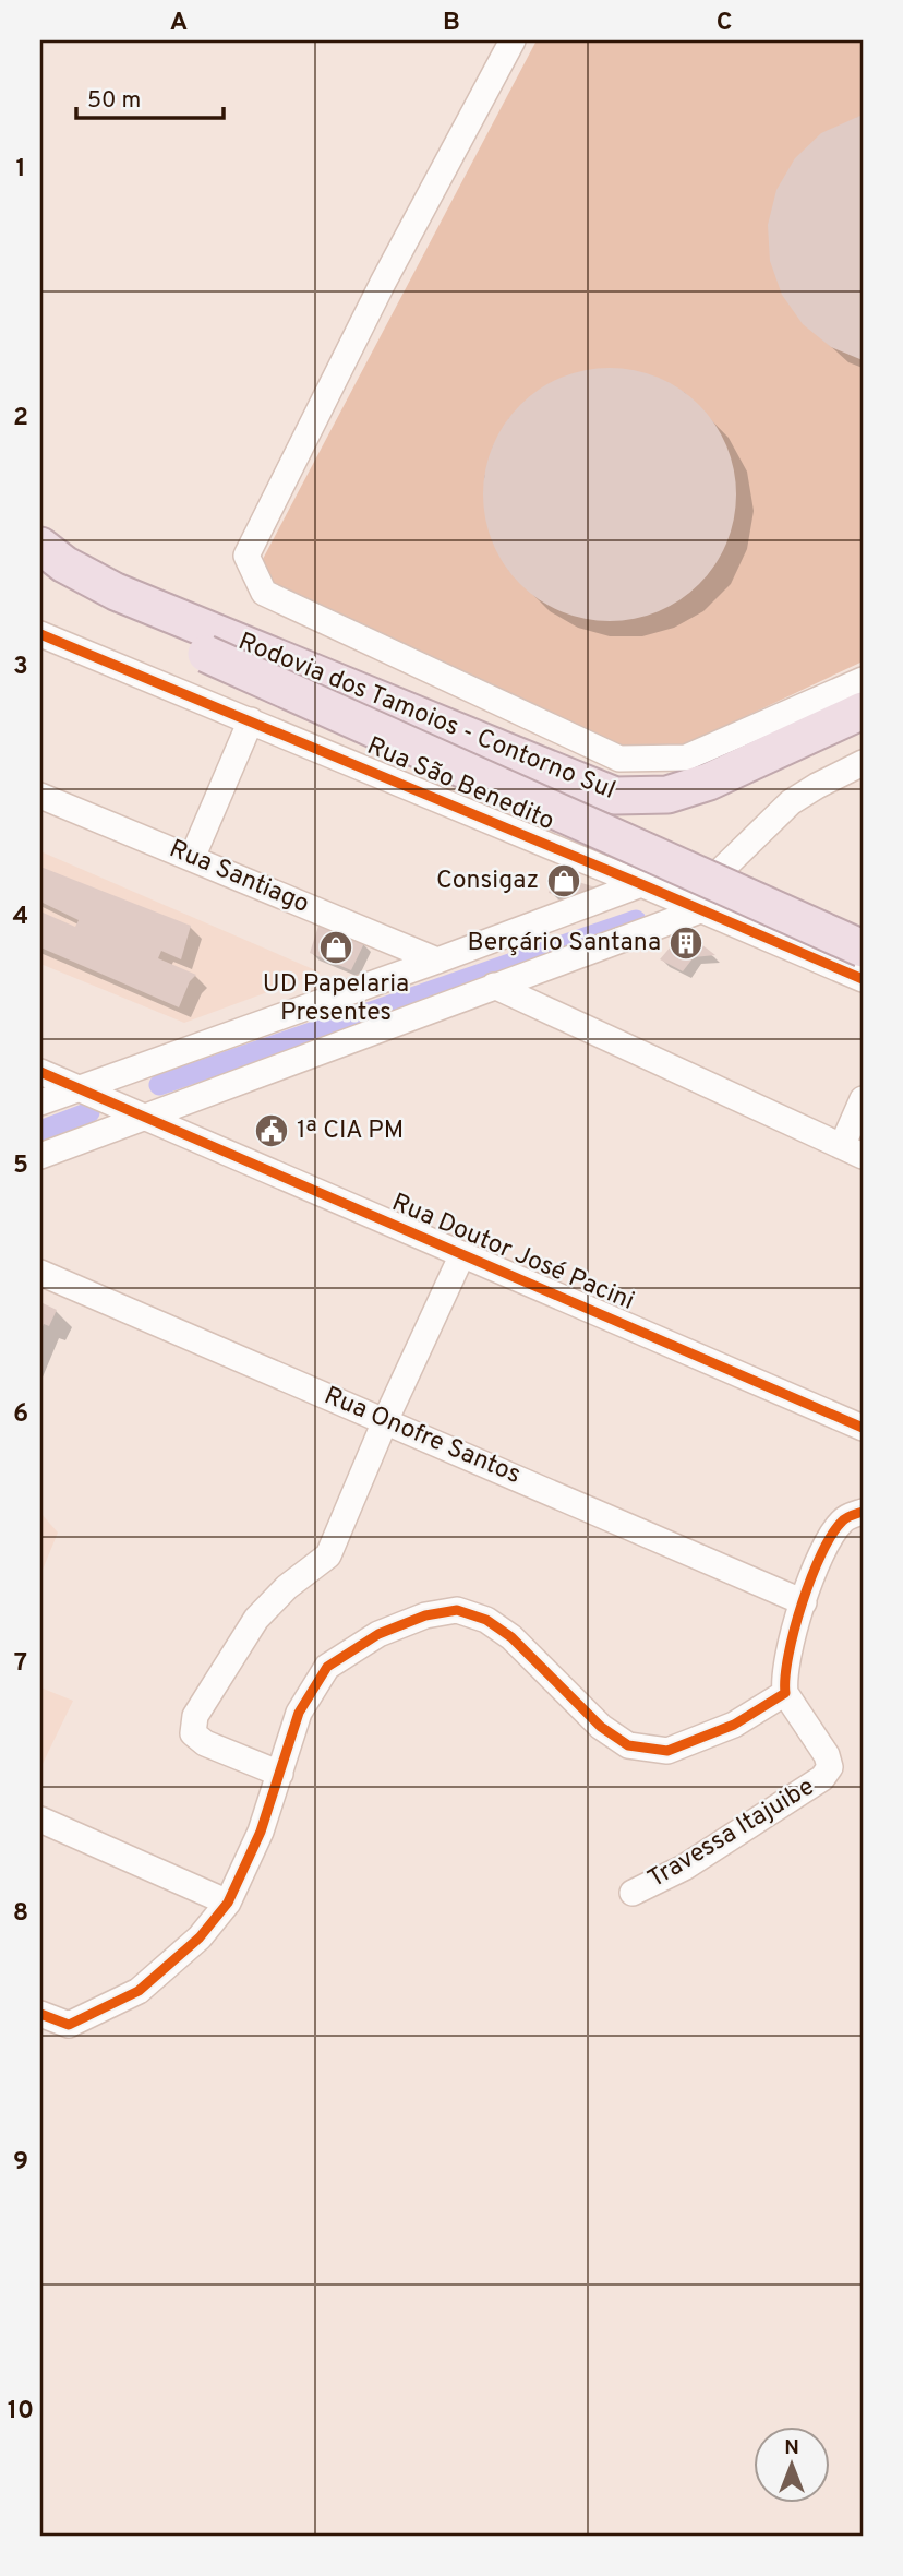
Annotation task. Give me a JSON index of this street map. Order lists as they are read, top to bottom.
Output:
{
  "streets": {
    "highway": ["Rodovia dos Tamoios - Contorno Sul"],
    "street": [
      "Rua São Benedito",
      "Rua Santiago",
      "Rua Doutor José Pacini",
      "Rua Onofre Santos",
      "Travessa Itajuibe"
    ]
  },
  "places": {
    "shop": ["Consigaz", "UD Papelaria Presentes"],
    "building": ["Berçário Santana"],
    "public building": ["1ª CIA PM"]
  },
  "scale_bar": "50 m",
  "north": "top",
  "grid": {
    "columns": ["A", "B", "C"],
    "rows": [
      "1",
      "2",
      "3",
      "4",
      "5",
      "6",
      "7",
      "8",
      "9",
      "10"
    ]
  }
}
